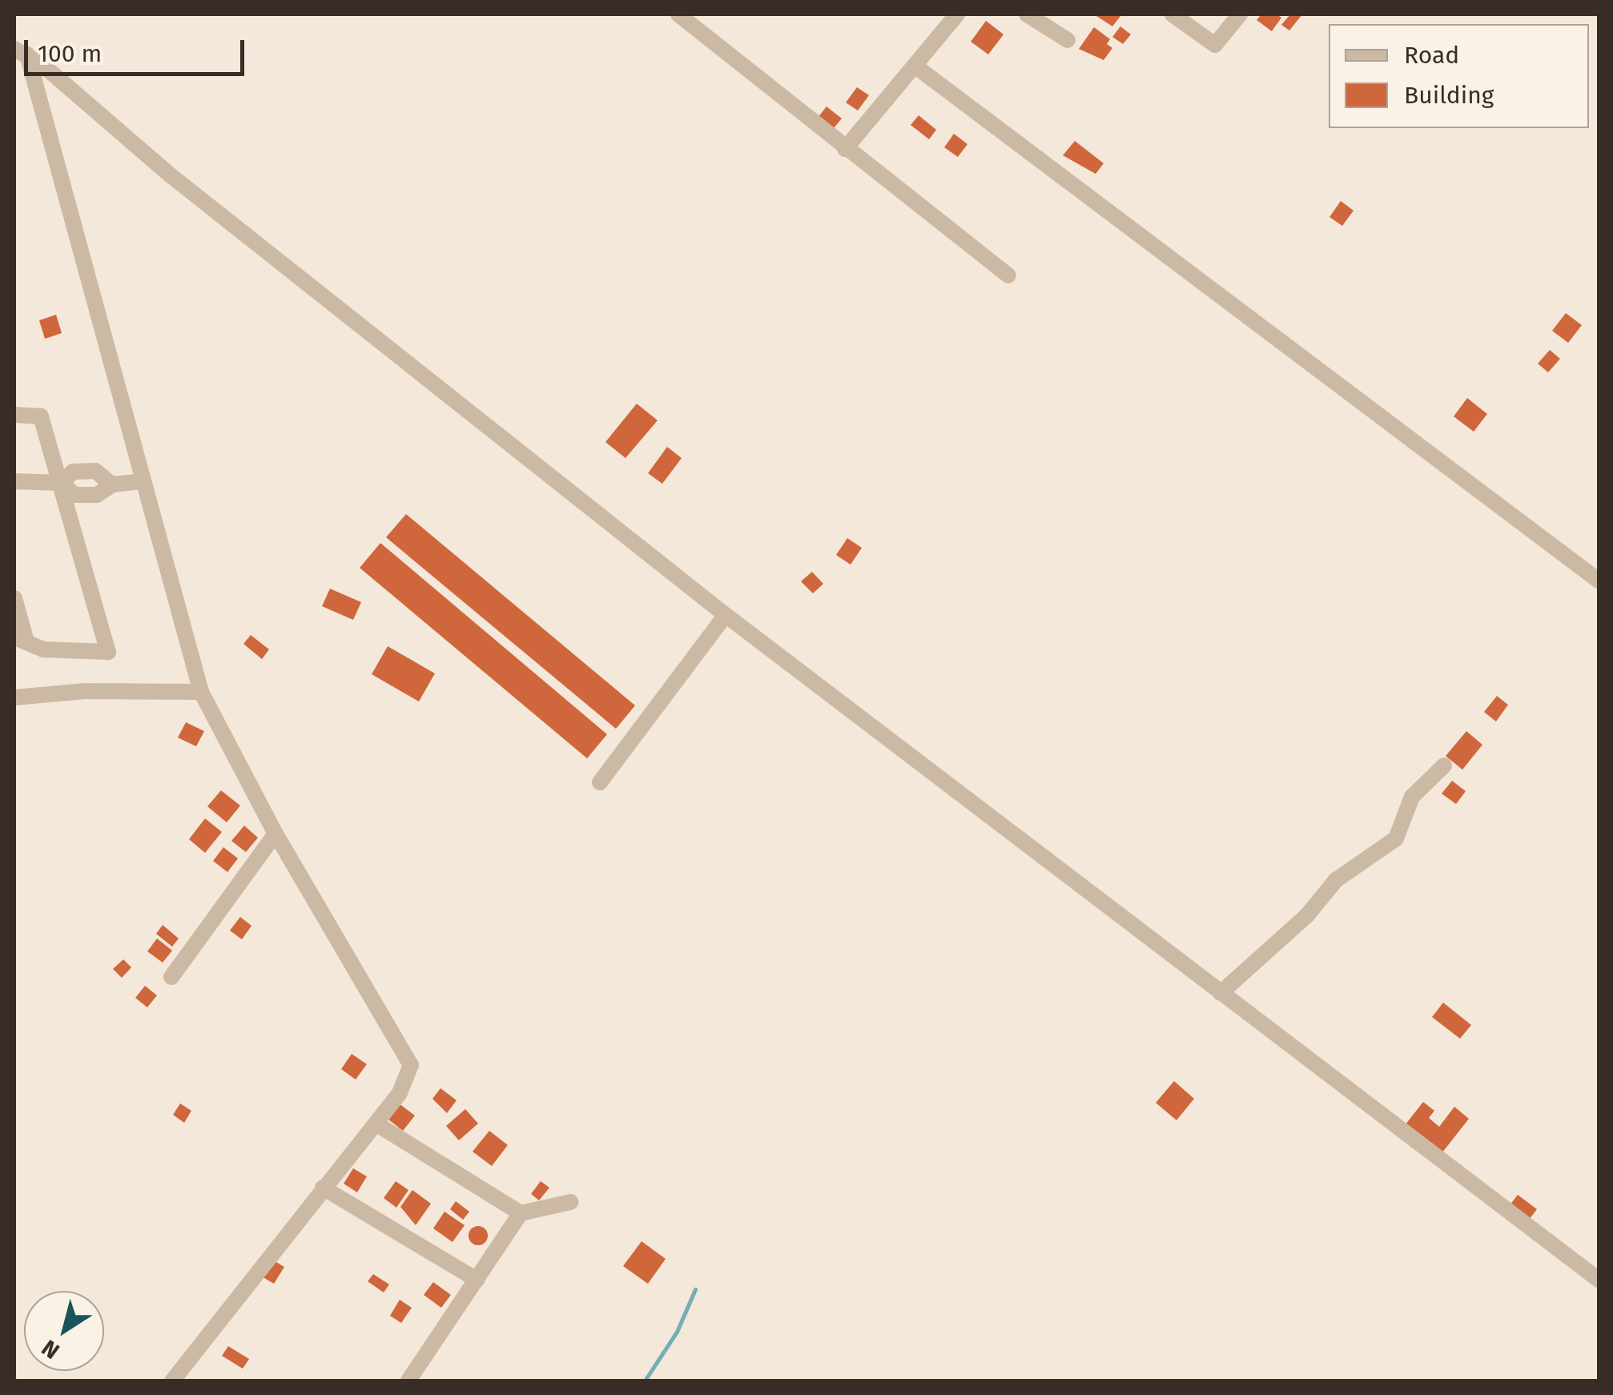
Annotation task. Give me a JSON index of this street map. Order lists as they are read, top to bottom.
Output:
{
  "legend": ["Road", "Building"],
  "scale_bar": "100 m",
  "north": "bottom left"
}
